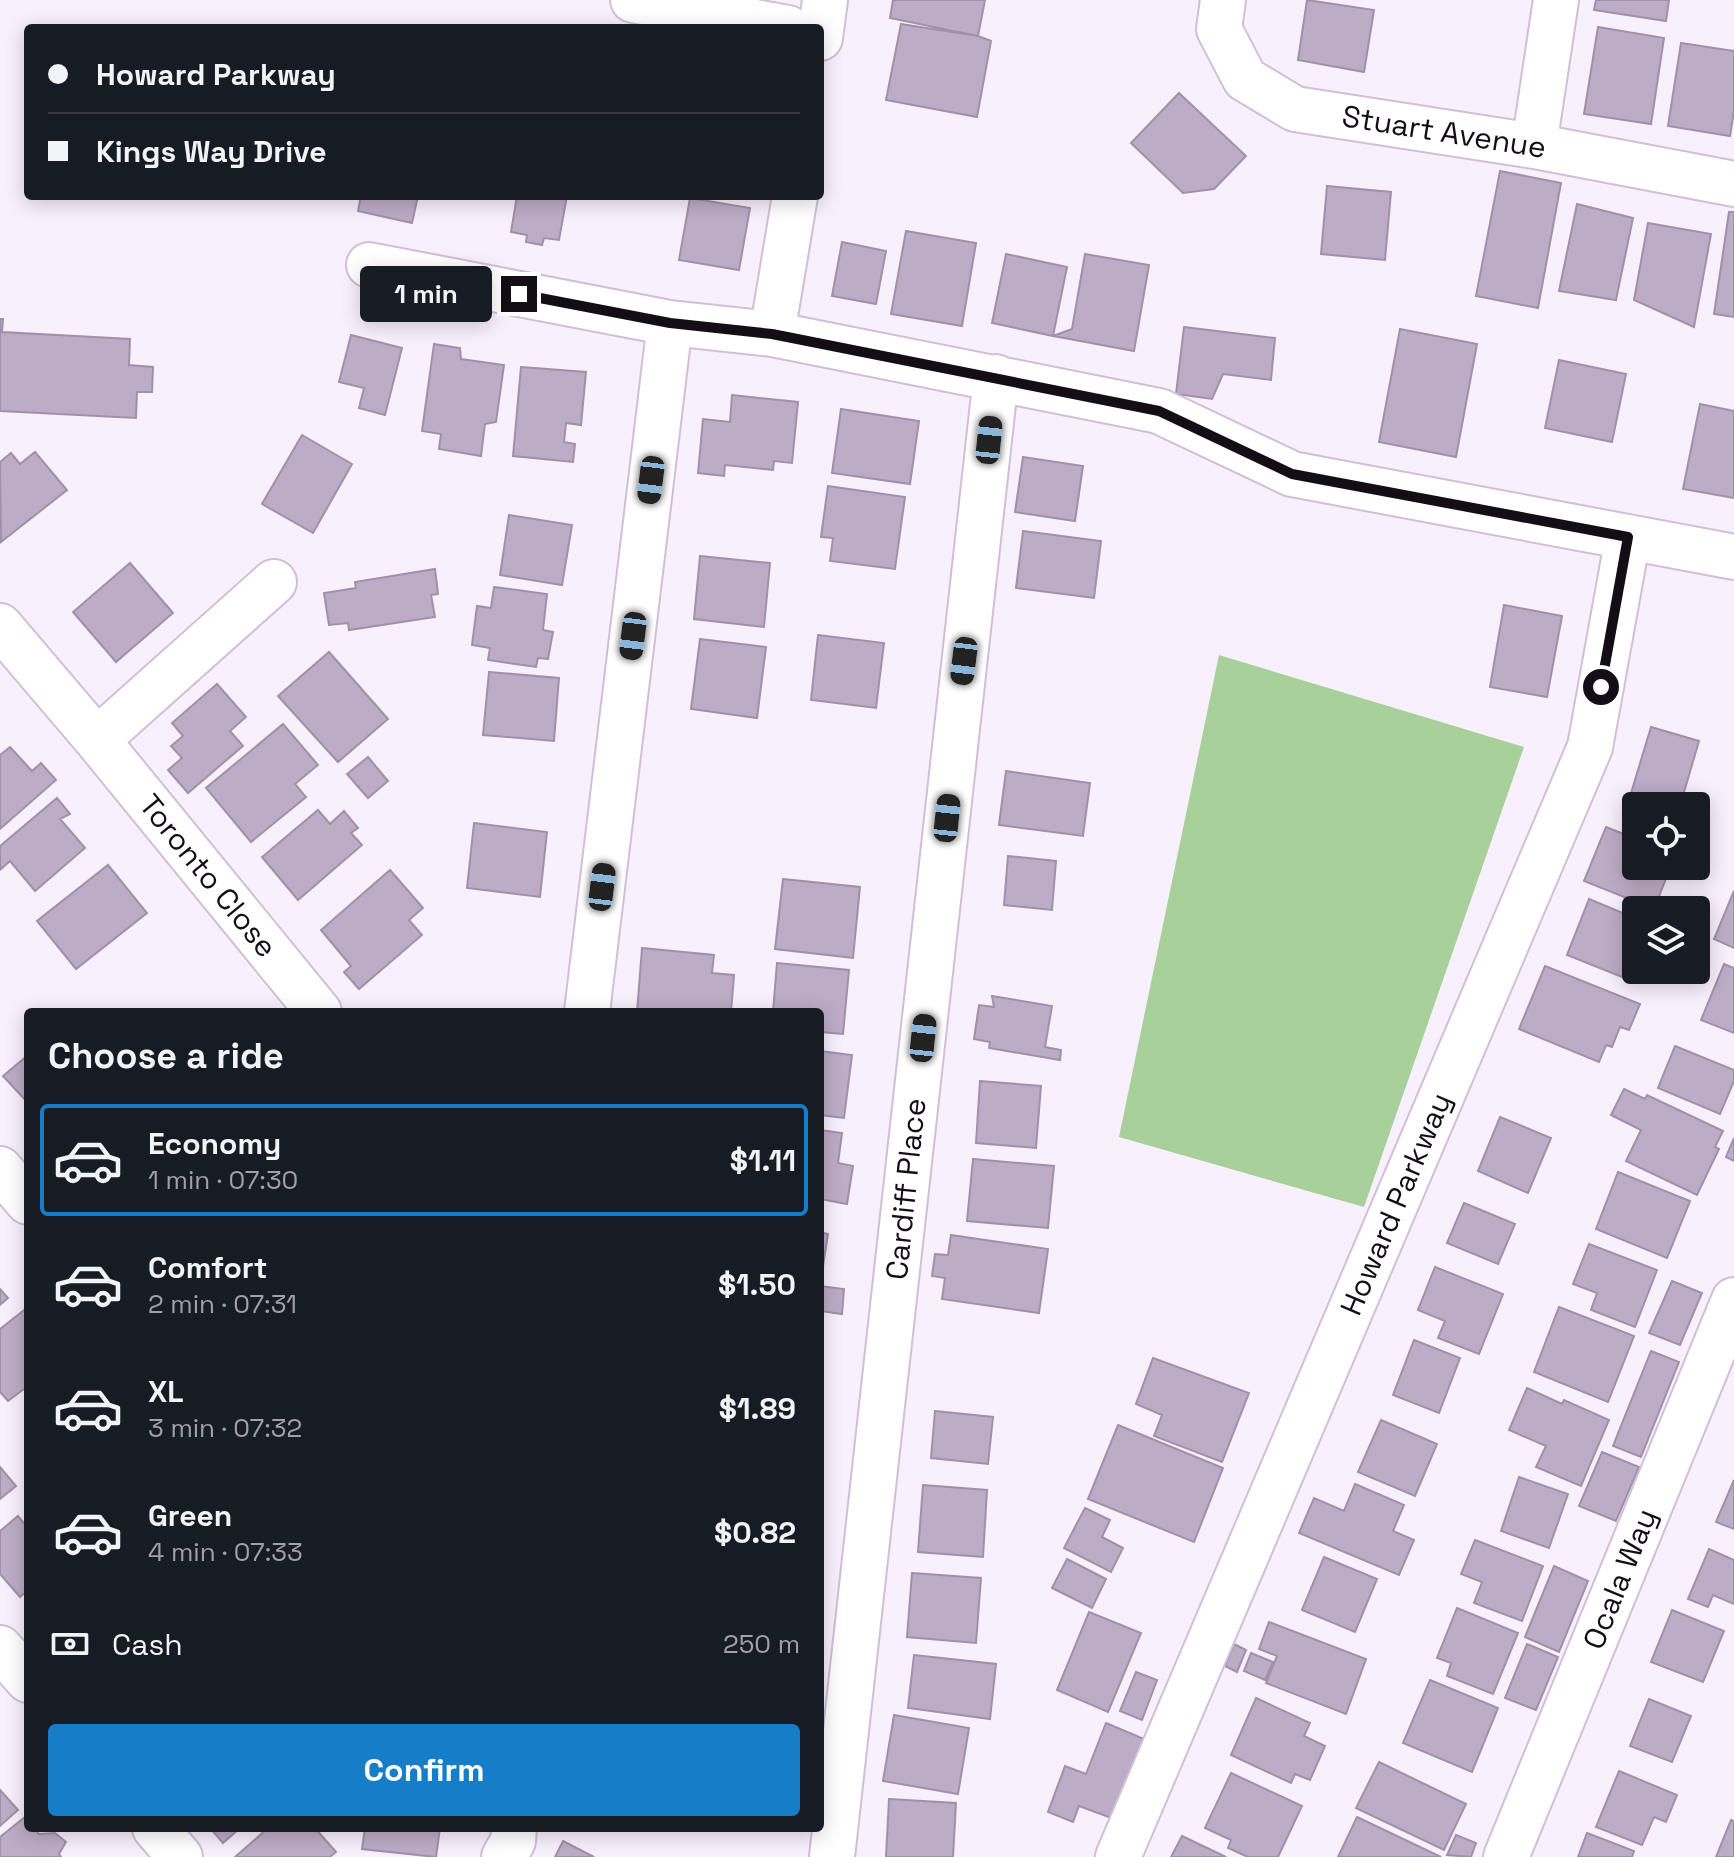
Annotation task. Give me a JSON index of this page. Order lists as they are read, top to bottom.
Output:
{
  "streets": {
    "street": [
      "Stuart Avenue",
      "Toronto Close",
      "Cardiff Place",
      "Howard Parkway",
      "Ocala Way"
    ]
  },
  "page": {
    "banner": ["Howard Parkway", "Kings Way Drive"],
    "bubble": "1 min",
    "heading": "Choose a ride",
    "list": [
      {
        "name": "Economy",
        "note": "1 min · 07:30",
        "value": "$1.11"
      },
      {
        "name": "Comfort",
        "note": "2 min · 07:31",
        "value": "$1.50"
      },
      {
        "name": "XL",
        "note": "3 min · 07:32",
        "value": "$1.89"
      },
      {
        "name": "Green",
        "note": "4 min · 07:33",
        "value": "$0.82"
      }
    ],
    "pay": ["Cash", "250 m"],
    "buttons": "Confirm"
  }
}
